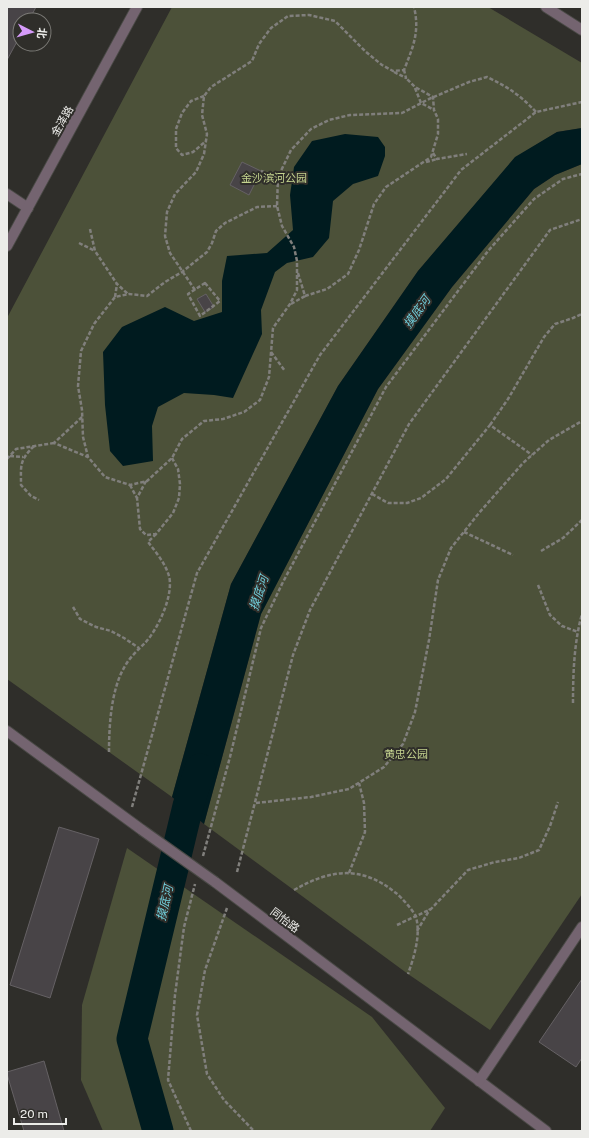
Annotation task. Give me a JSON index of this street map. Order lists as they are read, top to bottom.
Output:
{
  "streets": {
    "street": ["金泽路", "同怡路"]
  },
  "water": ["摸底河"],
  "parks": ["金沙滨河公园", "黄忠公园"],
  "scale_bar": "20 m",
  "north": "right"
}
